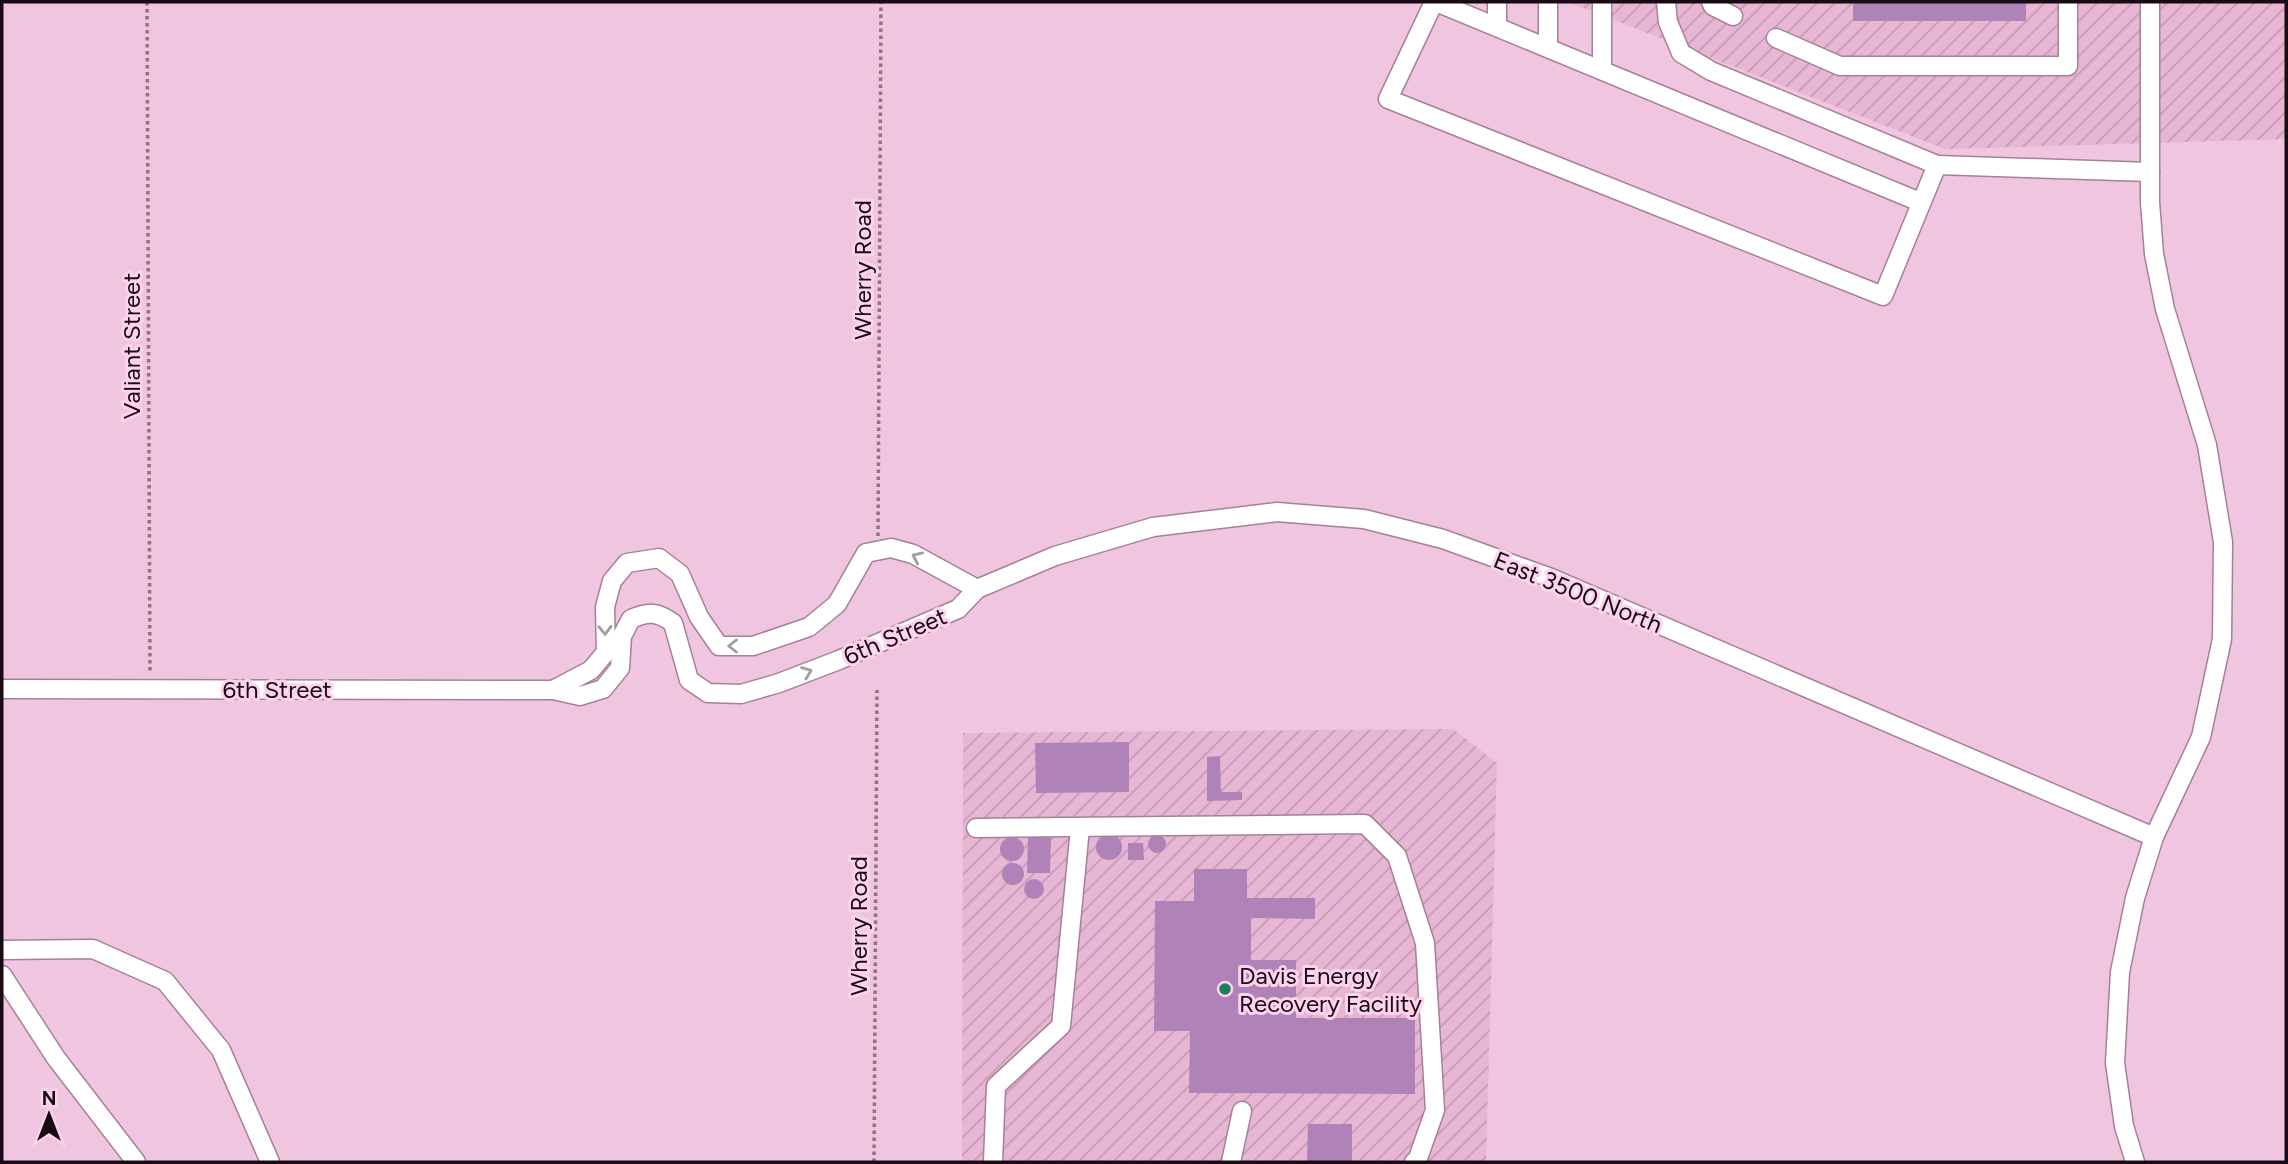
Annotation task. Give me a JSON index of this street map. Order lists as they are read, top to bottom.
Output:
{
  "streets": {
    "street": ["East 3500 North", "6th Street"],
    "path": ["Wherry Road", "Valiant Street"]
  },
  "crossings": [
    ["Valiant Street", "6th Street"],
    ["East 3500 North", "6th Street"]
  ],
  "places": ["Davis Energy Recovery Facility"],
  "north": "top"
}
